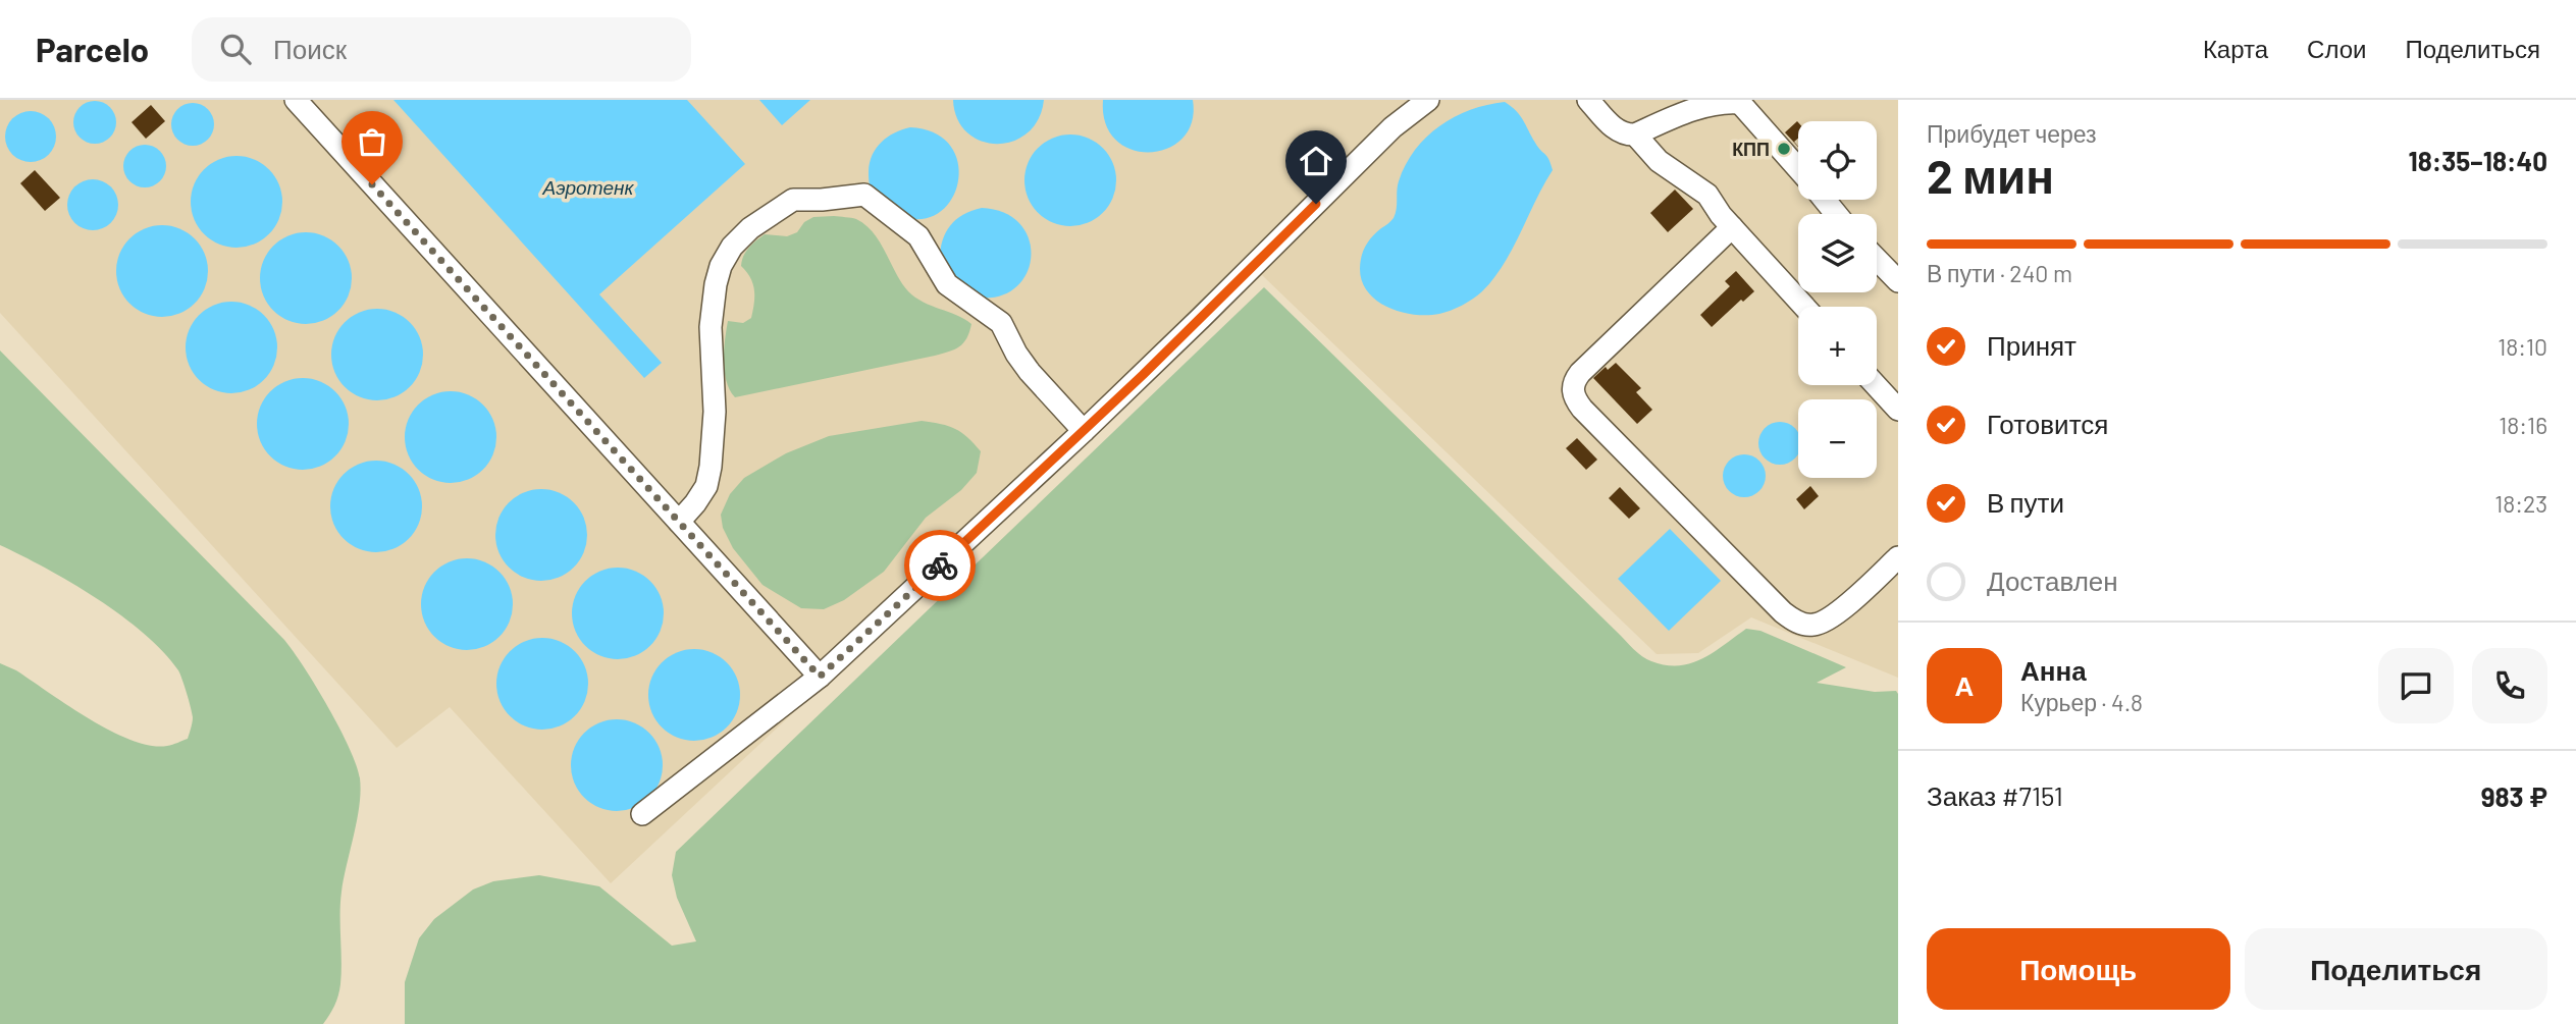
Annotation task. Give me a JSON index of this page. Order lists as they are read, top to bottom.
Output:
{
  "water": ["Аэротенк"],
  "places": ["КПП"],
  "page": {
    "header": "Parcelo",
    "search": "Поиск",
    "nav": ["Карта", "Слои", "Поделиться"],
    "heading": ["2 мин", "Прибудет через", "18:35–18:40"],
    "panel": [
      "Анна",
      "Курьер · 4.8",
      "Заказ #7151",
      "983 ₽"
    ],
    "map_buttons": ["+", "−"],
    "bar": "В пути · 240 m",
    "list": [
      ["Принят", "18:10"],
      ["Готовится", "18:16"],
      ["В пути", "18:23"],
      "Доставлен"
    ],
    "round": "А",
    "buttons": ["Помощь", "Поделиться"]
  }
}
